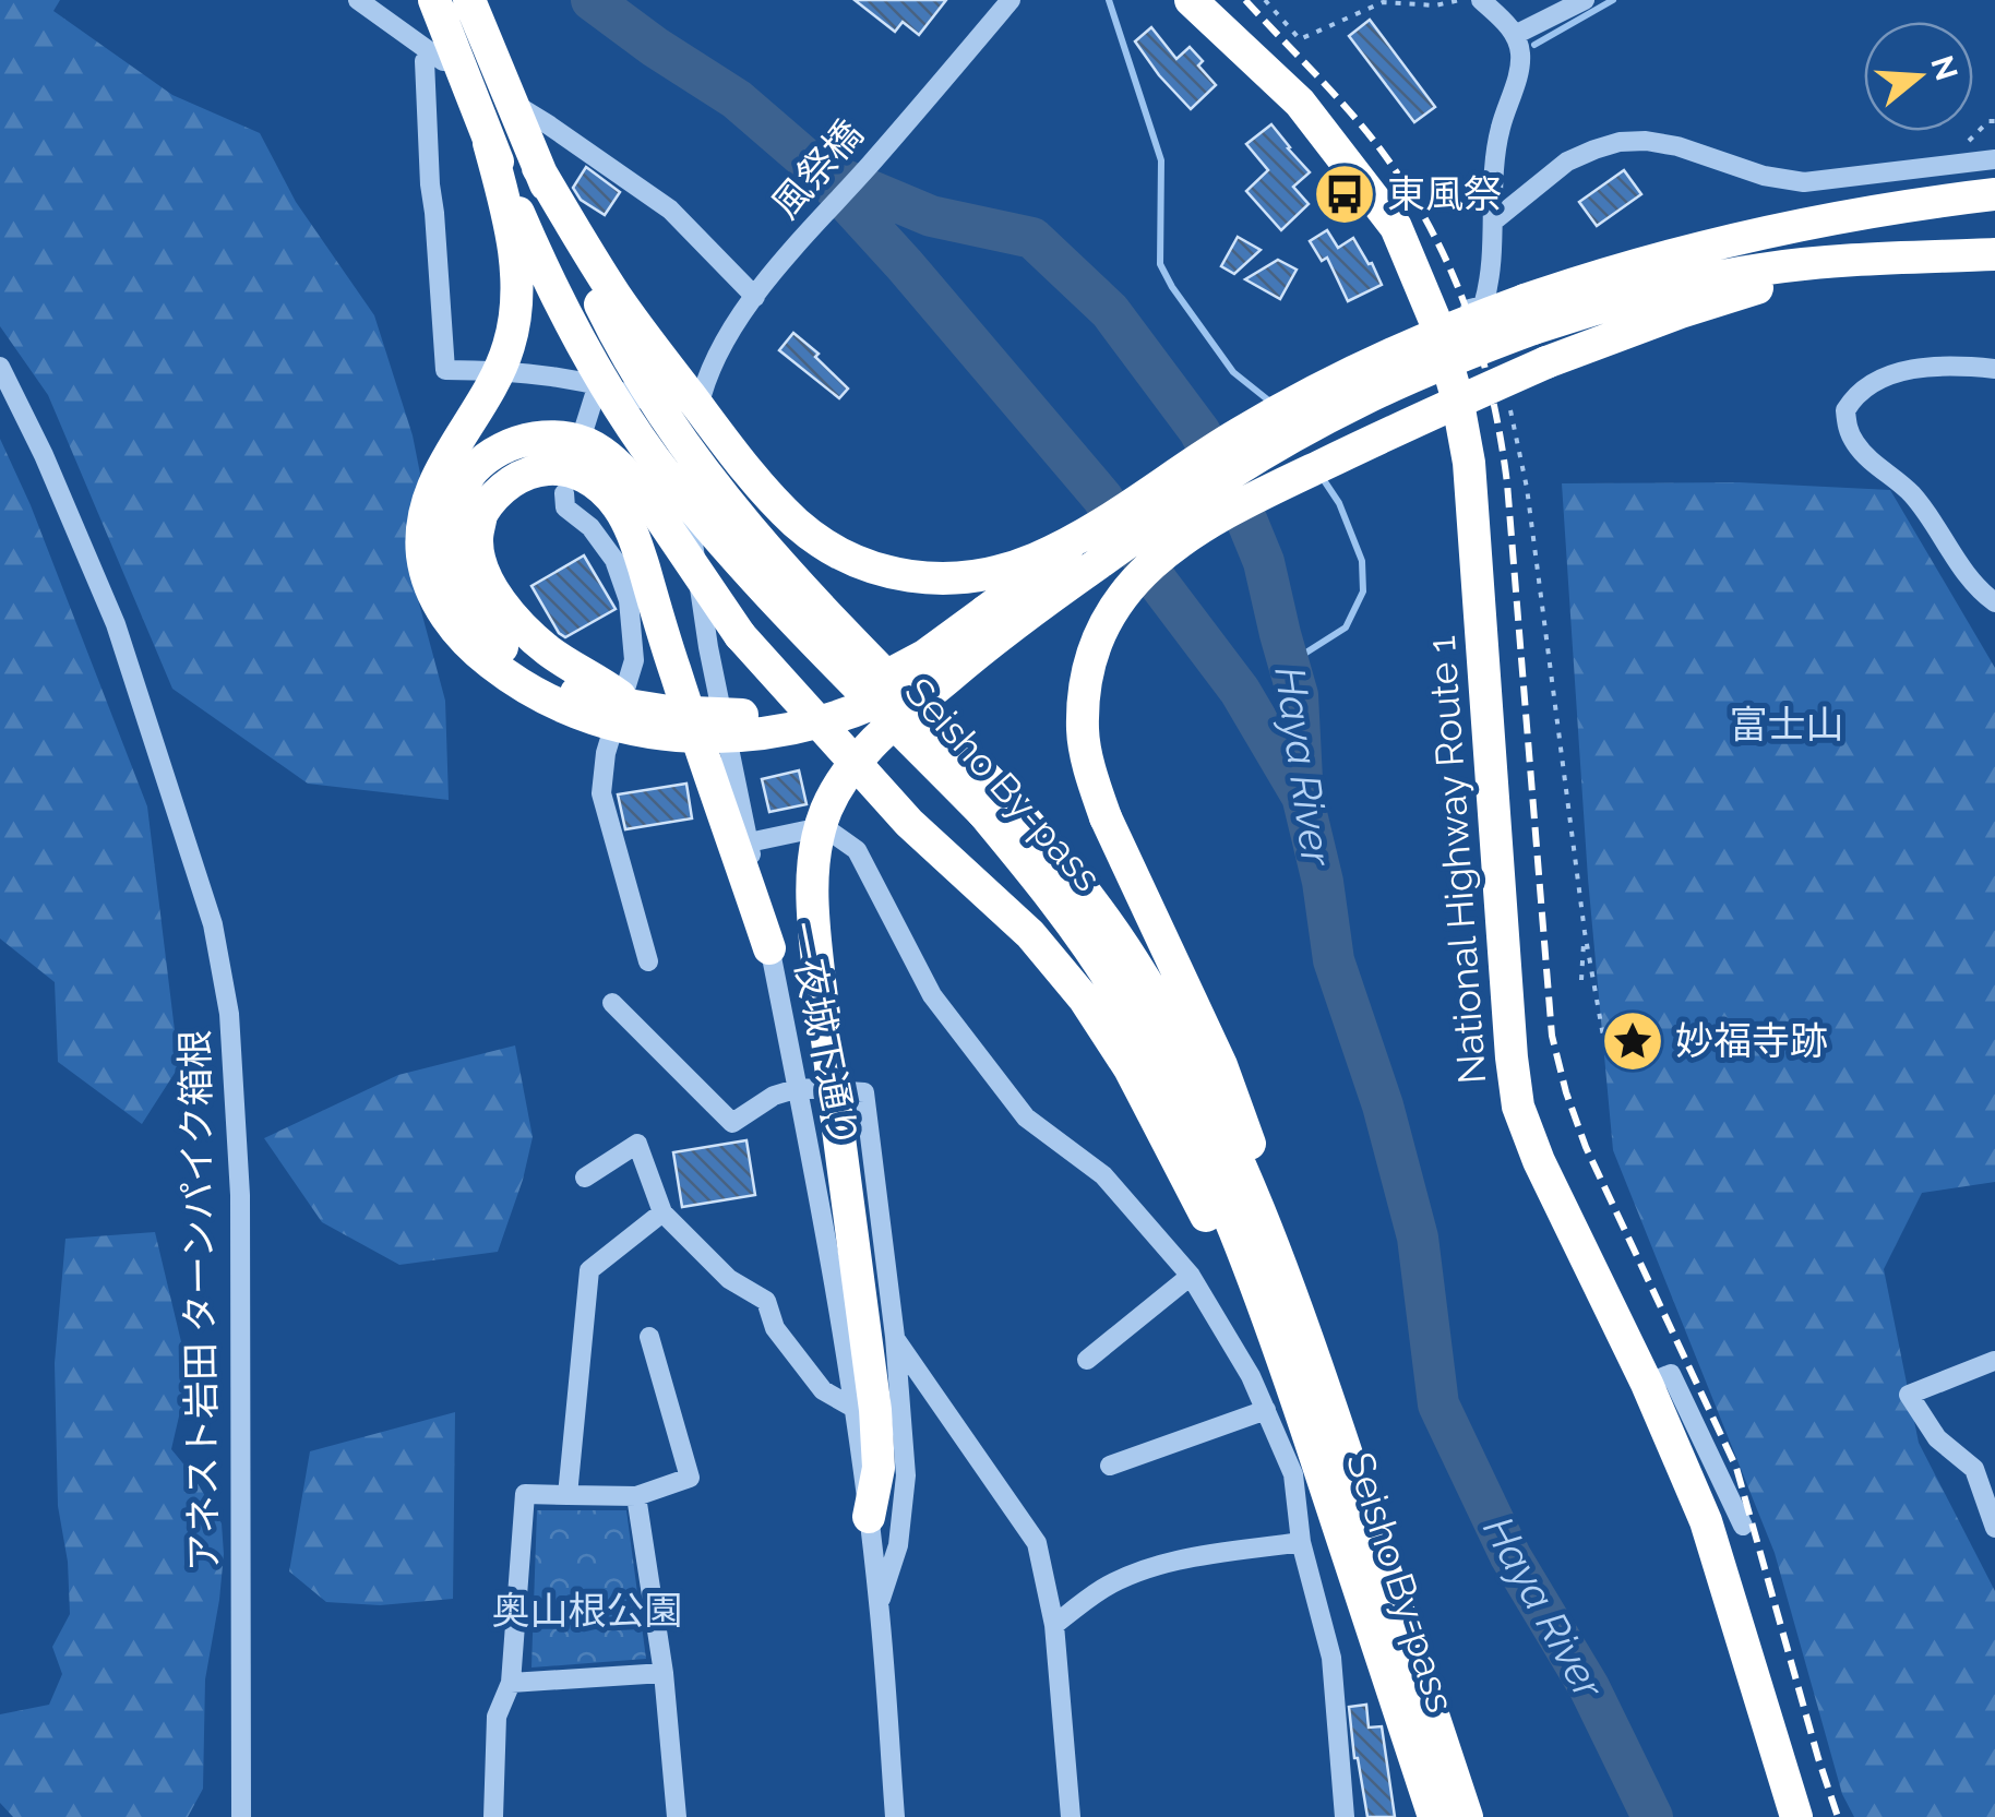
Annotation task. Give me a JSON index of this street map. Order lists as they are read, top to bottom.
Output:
{
  "streets": {
    "highway": ["Seisho By-pass", "National Highway Route 1"],
    "street": ["風祭橋", "一夜城下通り", "アネスト岩田 ターンパイク箱根"]
  },
  "crossings": [
    ["風祭橋", "一夜城下通り"]
  ],
  "water": ["Haya River"],
  "parks": ["富士山", "奥山根公園"],
  "places": {
    "bus stop": ["東風祭"],
    "place": ["妙福寺跡"]
  },
  "north": "right"
}
